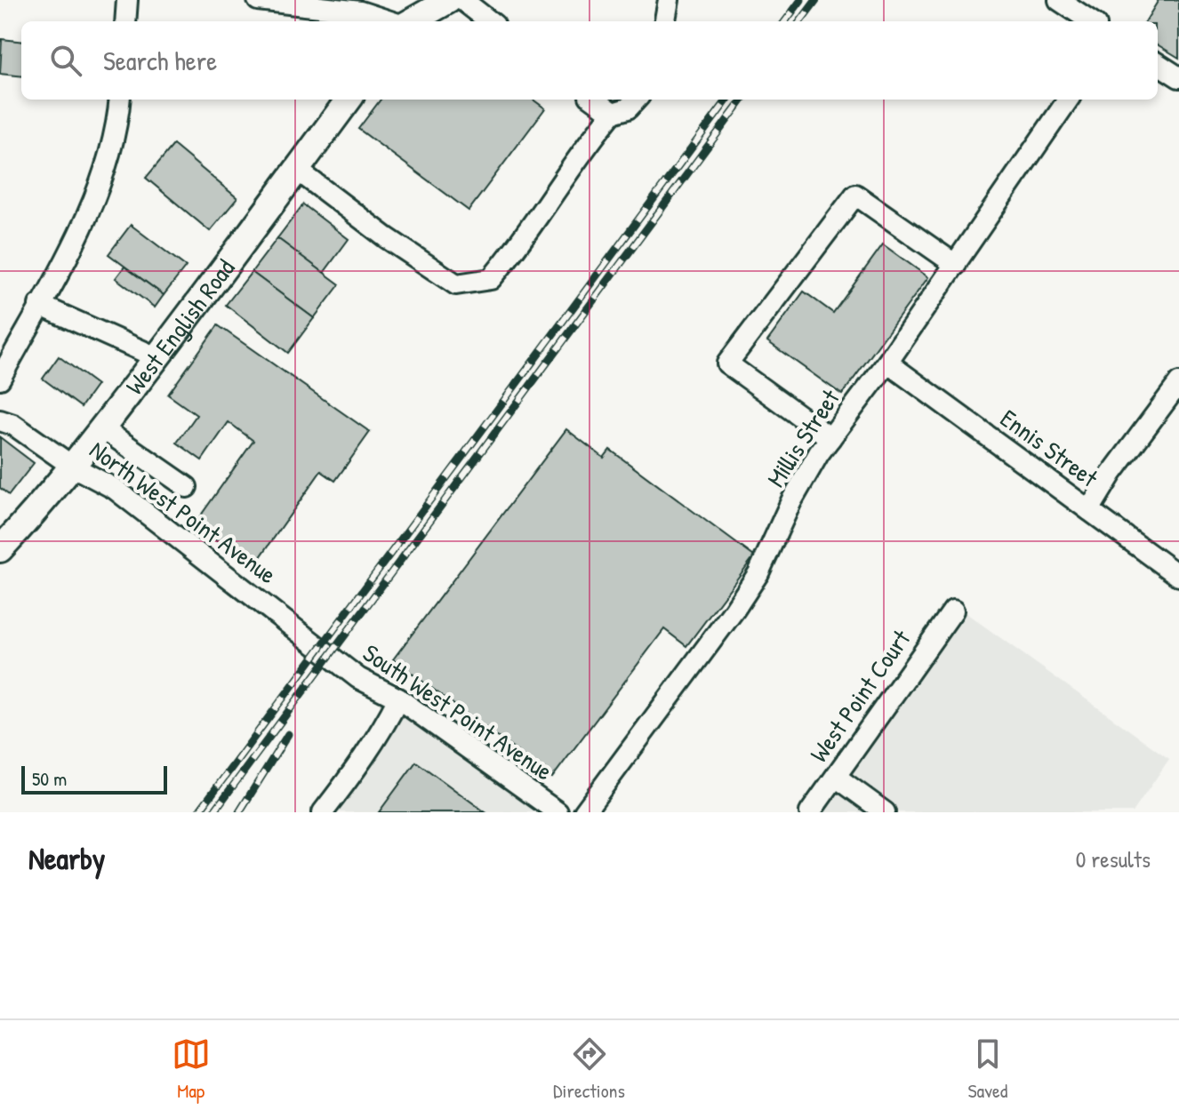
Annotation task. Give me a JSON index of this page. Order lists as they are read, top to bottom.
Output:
{
  "streets": {
    "main road": ["West English Road"],
    "street": [
      "Millis Street",
      "Ennis Street",
      "North West Point Avenue",
      "West Point Court",
      "South West Point Avenue"
    ]
  },
  "crossings": [
    ["West English Road", "North West Point Avenue"],
    ["Millis Street", "Ennis Street"],
    ["North West Point Avenue", "South West Point Avenue"]
  ],
  "scale_bar": "50 m",
  "page": {
    "search": "Search here",
    "scale": "50 m",
    "heading": ["Nearby", "0 results"],
    "nav": ["Map", "Directions", "Saved"]
  }
}
